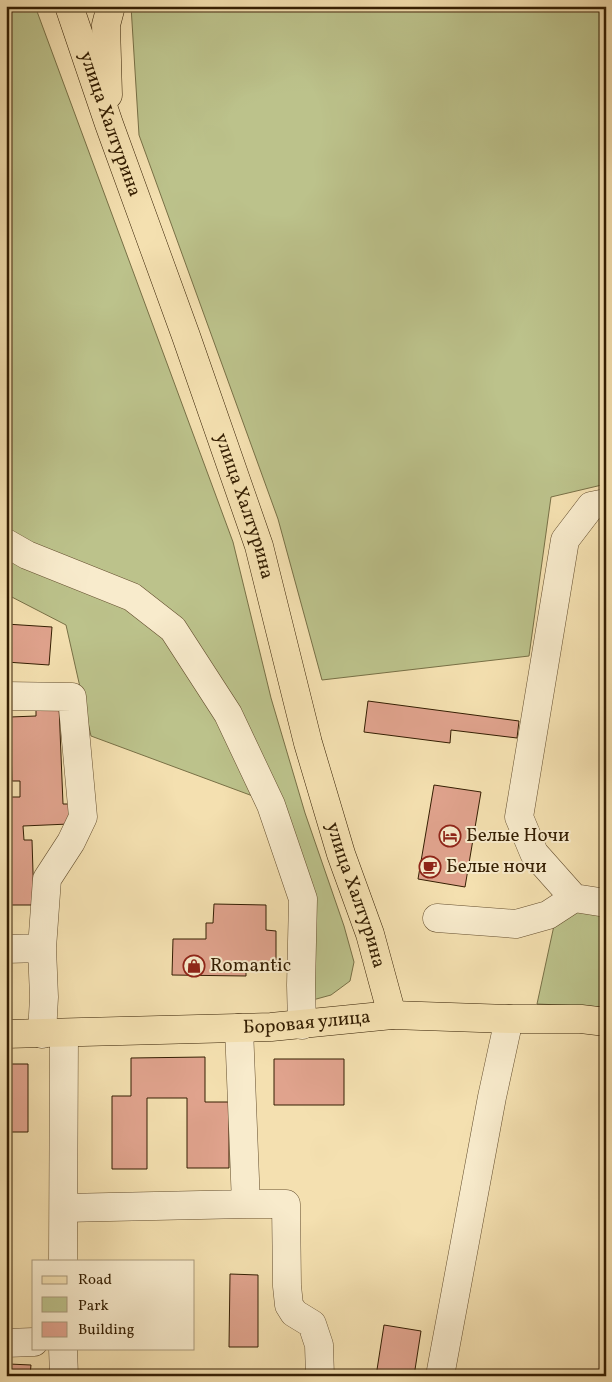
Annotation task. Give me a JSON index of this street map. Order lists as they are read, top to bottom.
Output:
{
  "streets": {
    "main road": ["улица Халтурина", "Боровая улица"]
  },
  "crossings": [
    ["улица Халтурина", "Боровая улица"]
  ],
  "places": {
    "hotel": ["Белые Ночи"],
    "cafe": ["Белые ночи"],
    "shop": ["Romantic"]
  },
  "legend": ["Road", "Park", "Building"]
}
